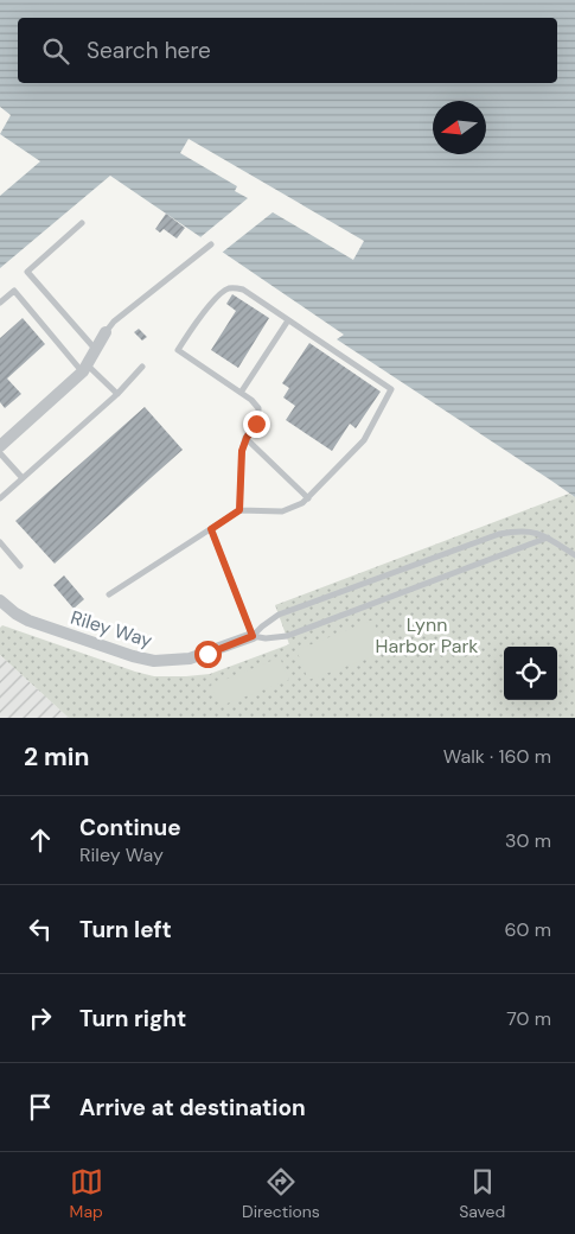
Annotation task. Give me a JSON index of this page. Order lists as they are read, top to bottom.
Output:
{
  "streets": {
    "street": ["Riley Way"]
  },
  "parks": ["Lynn Harbor Park"],
  "north": "left",
  "page": {
    "search": "Search here",
    "heading": ["2 min", "Walk · 160 m"],
    "list": [
      ["Continue", "Riley Way", "30 m"],
      ["Turn left", "60 m"],
      ["Turn right", "70 m"],
      "Arrive at destination"
    ],
    "nav": ["Map", "Directions", "Saved"]
  }
}
